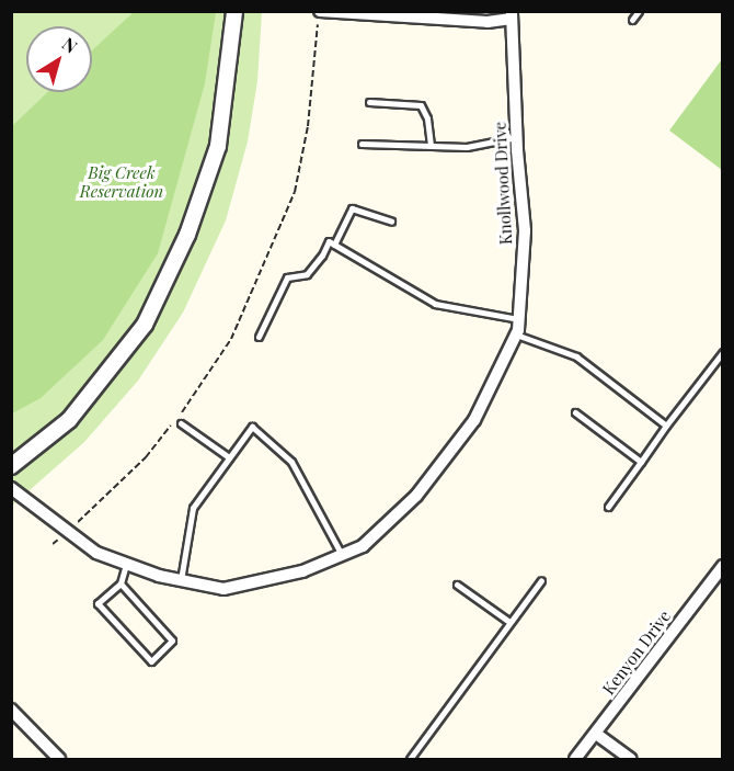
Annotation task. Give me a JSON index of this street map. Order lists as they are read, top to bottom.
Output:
{
  "streets": {
    "street": ["Knollwood Drive", "Kenyon Drive"]
  },
  "parks": ["Big Creek Reservation"],
  "north": "top right"
}
